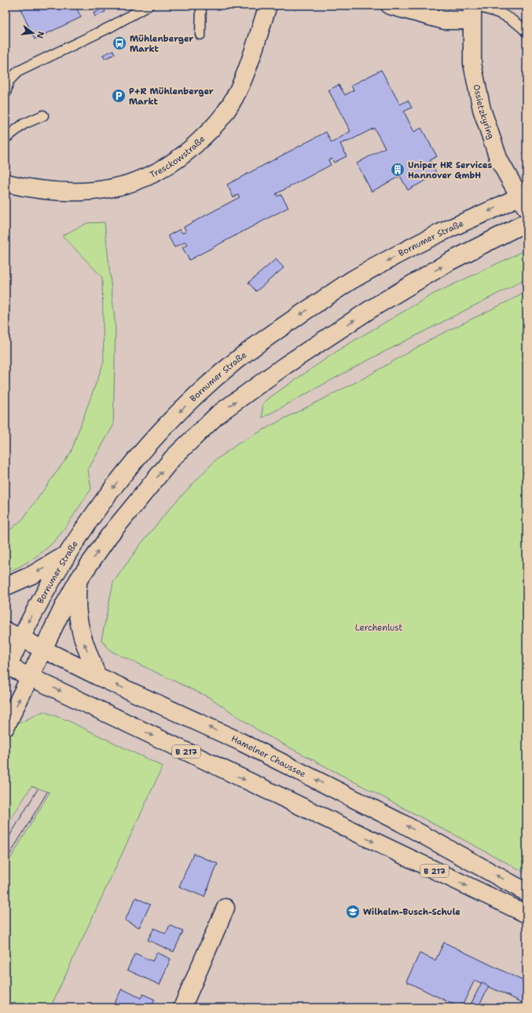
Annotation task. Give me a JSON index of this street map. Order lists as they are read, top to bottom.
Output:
{
  "streets": {
    "main road": [
      "Ossietzkyring",
      "Tresckowstraße",
      "Bornumer Straße",
      "B 217",
      "Hamelner Chaussee"
    ]
  },
  "crossings": [
    ["Ossietzkyring", "Bornumer Straße"],
    ["Bornumer Straße", "B 217"],
    ["Bornumer Straße", "Hamelner Chaussee"]
  ],
  "parks": ["Lerchenlust"],
  "places": {
    "bus stop": ["Mühlenberger Markt"],
    "parking": ["P+R Mühlenberger Markt"],
    "building": ["Uniper HR Services Hannover GmbH"],
    "school or university": ["Wilhelm-Busch-Schule"]
  },
  "north": "right"
}
